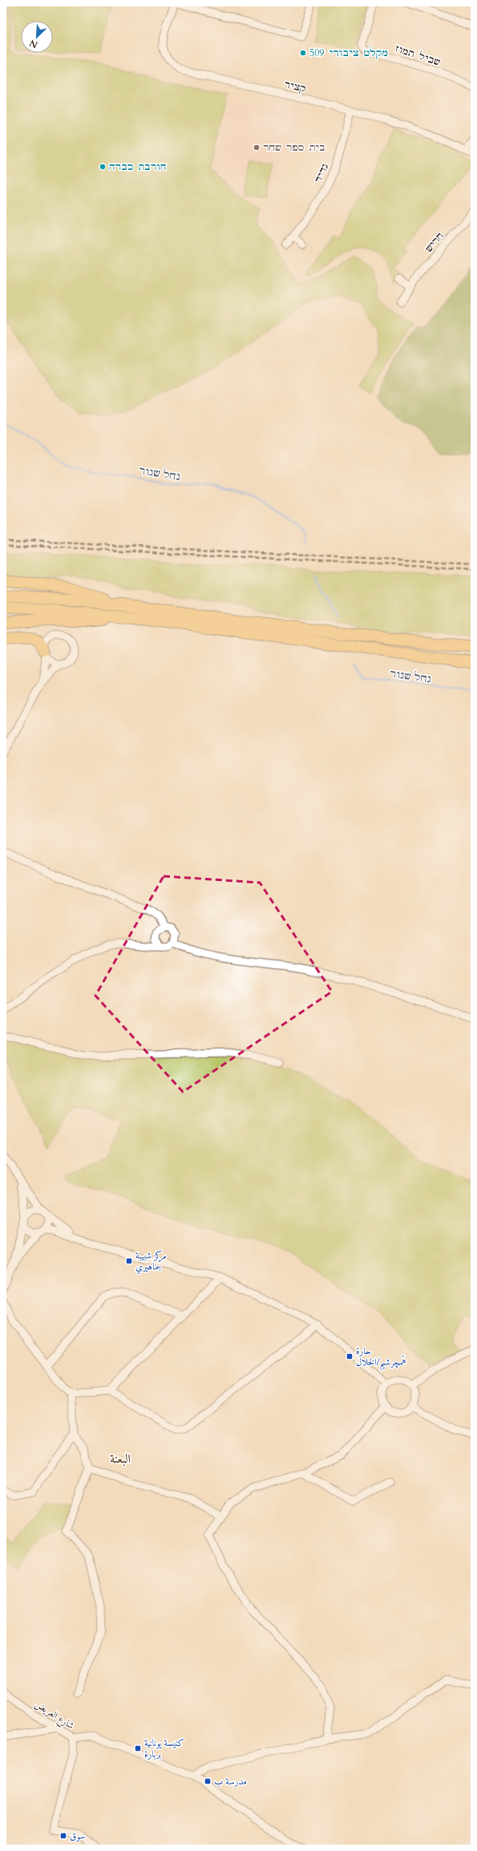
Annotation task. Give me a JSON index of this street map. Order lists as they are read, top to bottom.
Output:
{
  "streets": {
    "street": [
      "שביל תמוז",
      "קציר",
      "גדיד",
      "חריש",
      "شارع العريض"
    ]
  },
  "crossings": [
    ["קציר", "גדיד"]
  ],
  "districts": ["البعنة"],
  "water": ["נחל שגור"],
  "places": {
    "other": ["מקלט ציבורי 509", "בית ספר שחר", "חורבת כברה"],
    "transit": [
      "مركز شبيبة جماهيري",
      "حارة هَمچرشيم/الخلال",
      "كنيسة يونانية بربارة",
      "مدرسة ب",
      "سوق"
    ]
  },
  "north": "bottom left"
}
